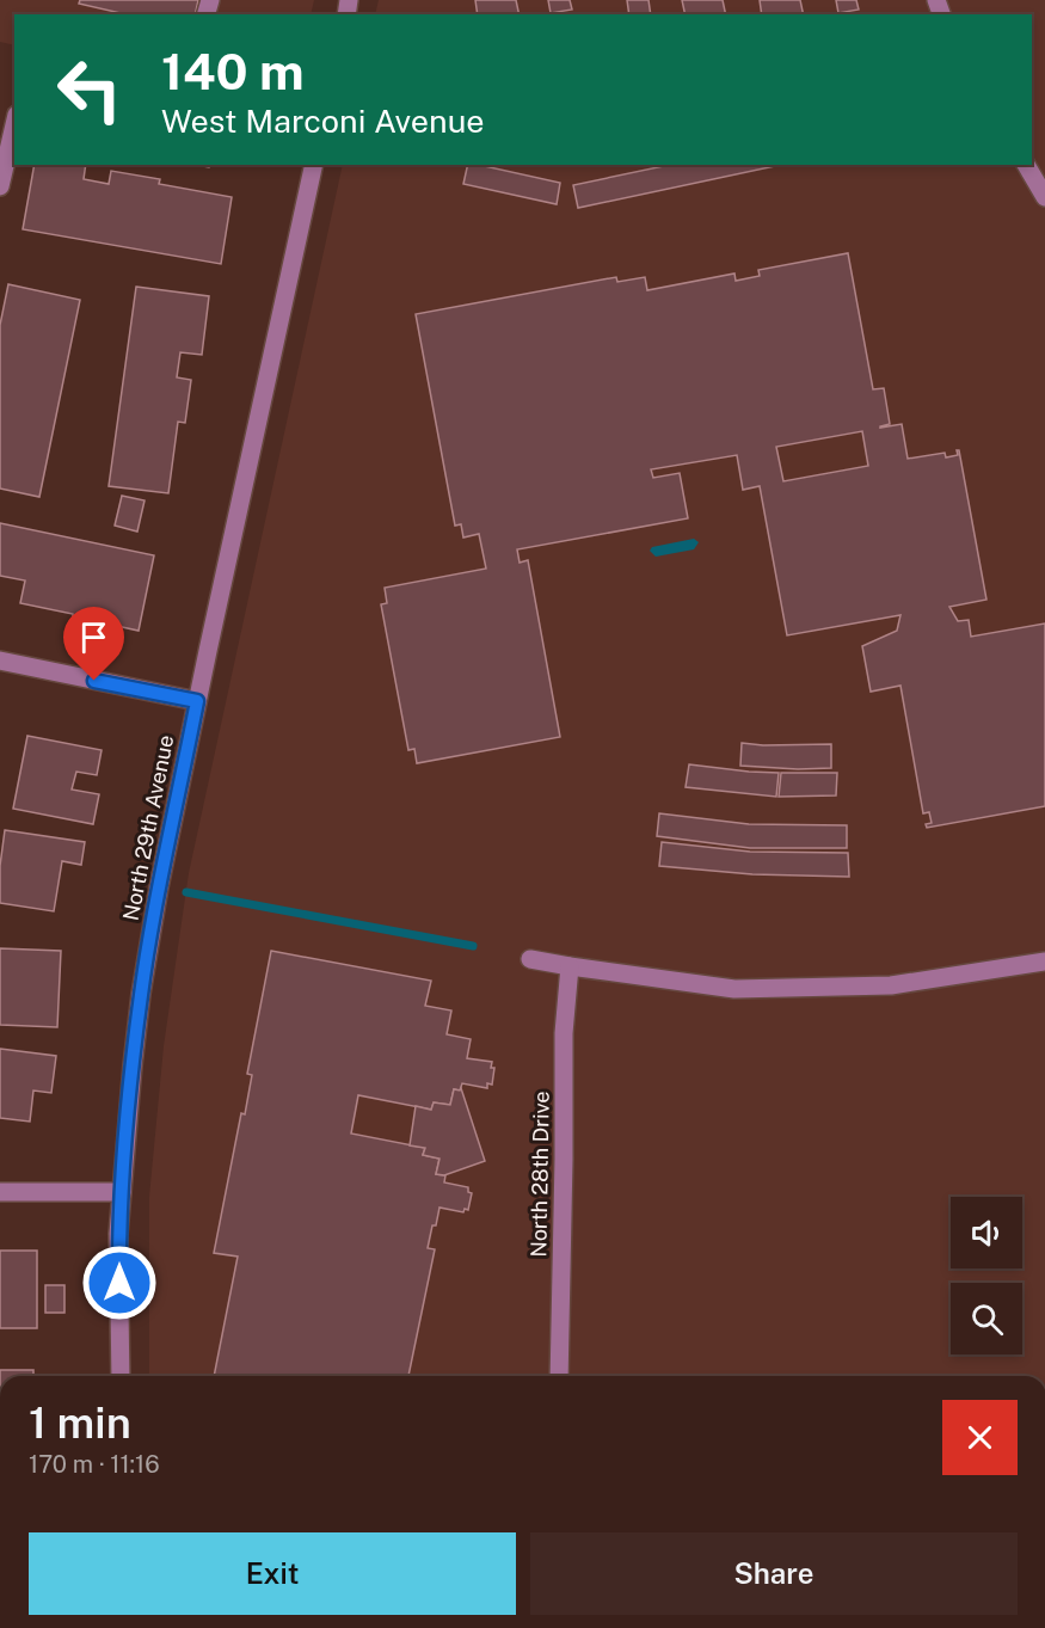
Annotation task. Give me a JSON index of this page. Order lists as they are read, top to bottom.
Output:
{
  "streets": {
    "street": ["North 29th Avenue", "North 28th Drive"]
  },
  "page": {
    "turn": ["140 m", "West Marconi Avenue"],
    "heading": ["1 min", "170 m · 11:16"],
    "buttons": ["Exit", "Share"]
  }
}
